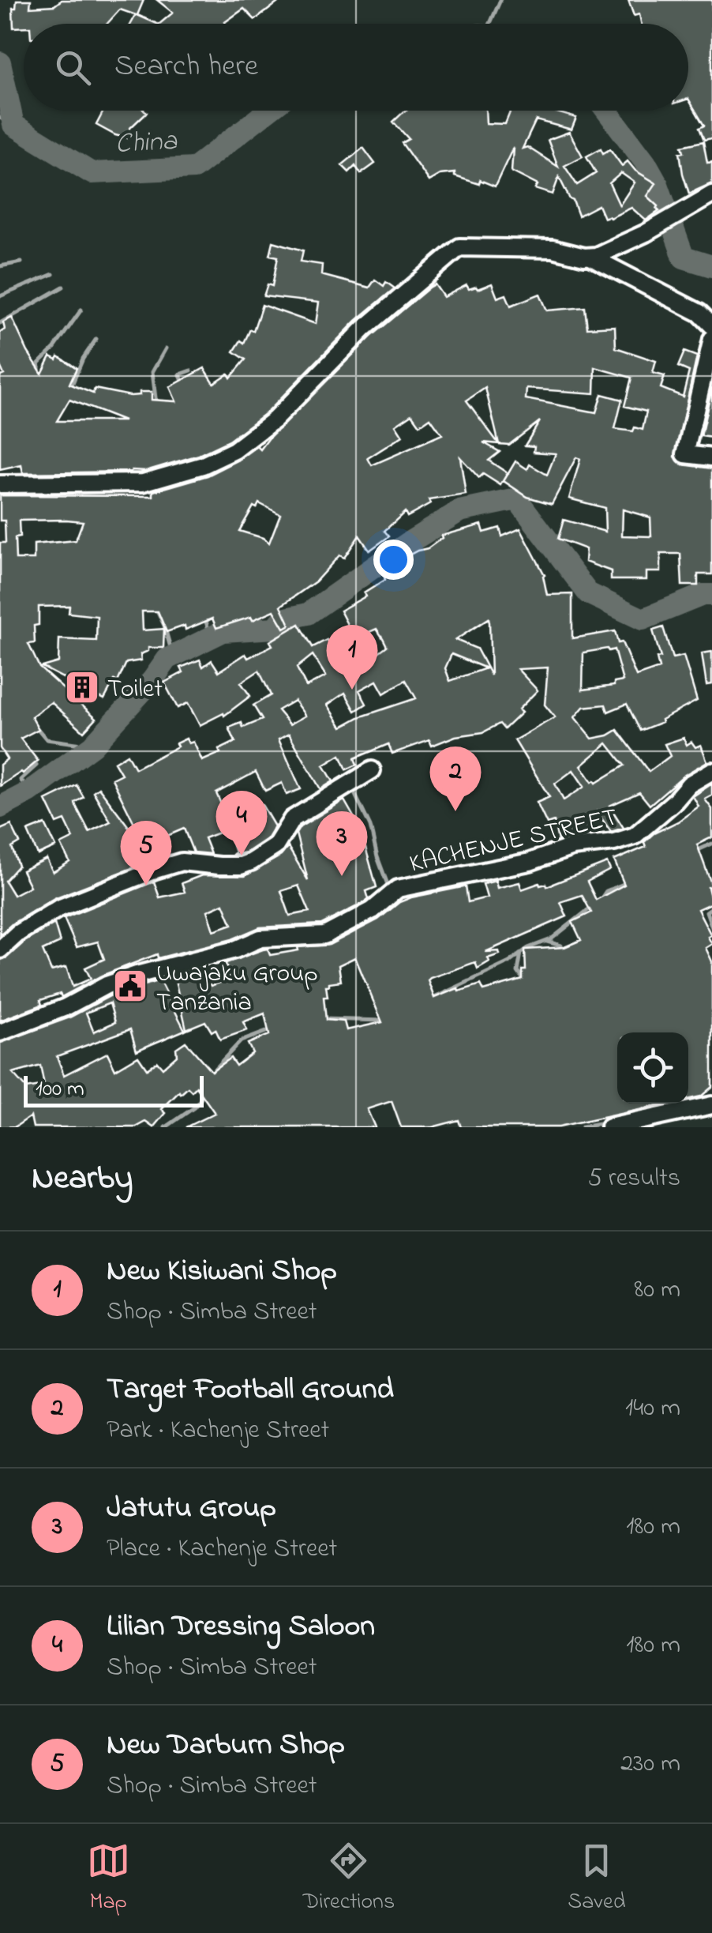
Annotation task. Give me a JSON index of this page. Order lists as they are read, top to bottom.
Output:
{
  "streets": {
    "street": ["KACHENJE STREET"]
  },
  "water": ["China"],
  "places": {
    "building": ["Toilet"],
    "public building": ["Uwajaku Group Tanzania"]
  },
  "scale_bar": "100 m",
  "page": {
    "search": "Search here",
    "pins": [
      "1",
      "2",
      "4",
      "3",
      "5"
    ],
    "scale": "100 m",
    "heading": ["Nearby", "5 results"],
    "list": [
      {
        "mark": "1",
        "name": "New Kisiwani Shop",
        "note": "Shop · Simba Street",
        "value": "80 m"
      },
      {
        "mark": "2",
        "name": "Target Football Ground",
        "note": "Park · Kachenje Street",
        "value": "140 m"
      },
      {
        "mark": "3",
        "name": "Jatutu Group",
        "note": "Place · Kachenje Street",
        "value": "180 m"
      },
      {
        "mark": "4",
        "name": "Lilian Dressing Saloon",
        "note": "Shop · Simba Street",
        "value": "180 m"
      },
      {
        "mark": "5",
        "name": "New Darburn Shop",
        "note": "Shop · Simba Street",
        "value": "230 m"
      }
    ],
    "nav": ["Map", "Directions", "Saved"]
  }
}
